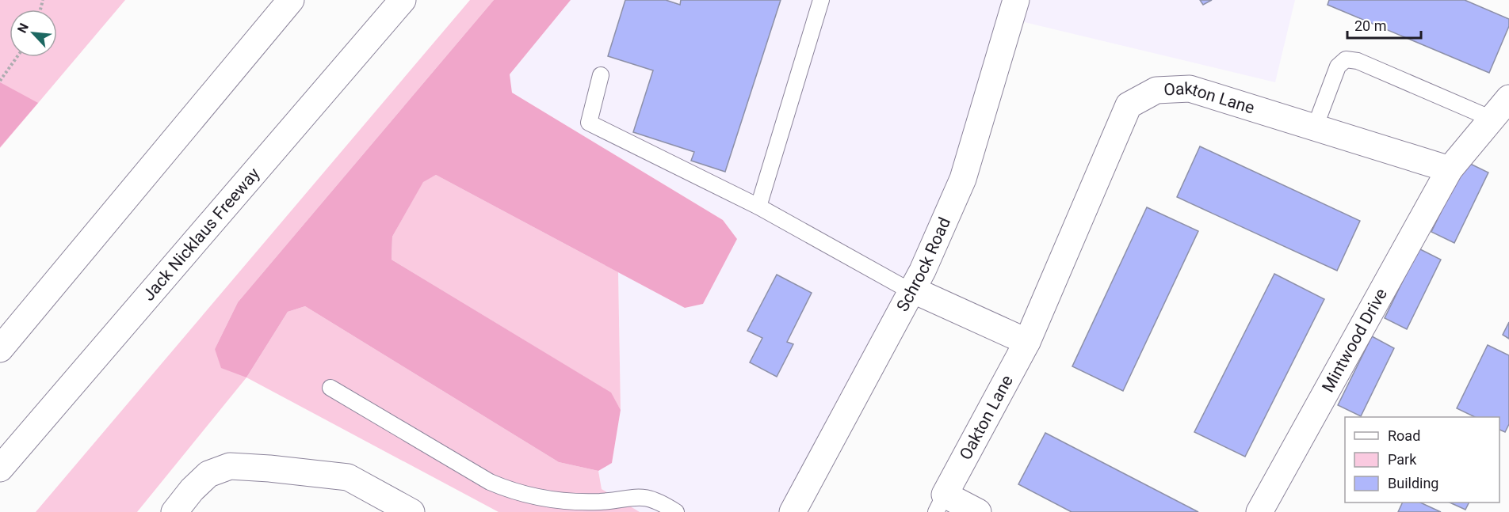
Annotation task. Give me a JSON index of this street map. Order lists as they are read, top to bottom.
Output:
{
  "streets": {
    "main road": [
      "Oakton Lane",
      "Jack Nicklaus Freeway",
      "Schrock Road",
      "Mintwood Drive"
    ]
  },
  "crossings": [
    ["Oakton Lane", "Mintwood Drive"]
  ],
  "legend": ["Road", "Park", "Building"],
  "scale_bar": "20 m",
  "north": "top left"
}
